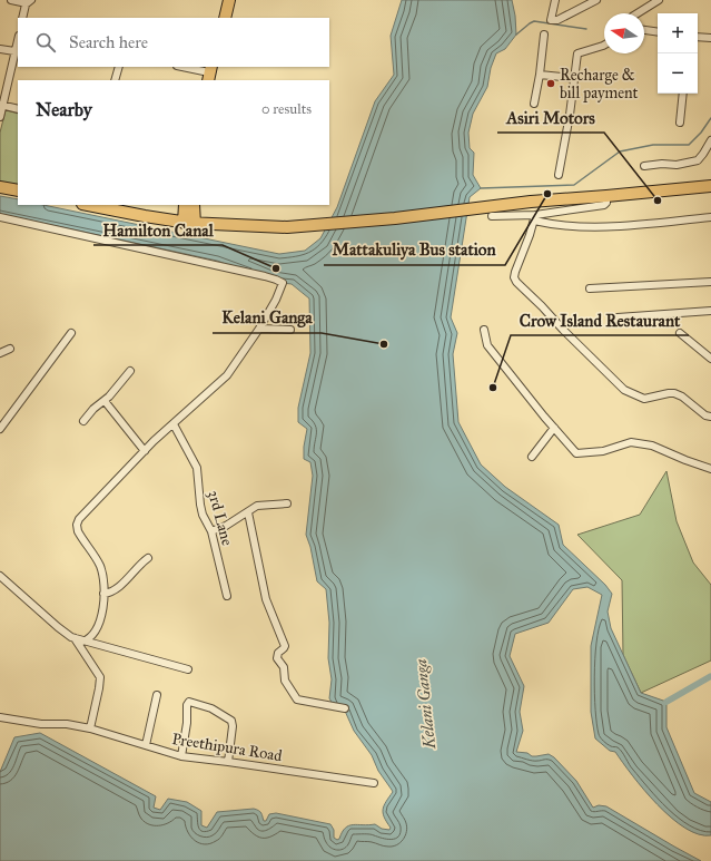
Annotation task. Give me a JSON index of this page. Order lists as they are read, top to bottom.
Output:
{
  "streets": {
    "street": ["3rd Lane", "Preethipura Road"]
  },
  "water": ["Kelani Ganga"],
  "places": [
    "Recharge & bill payment",
    "Mattakuliya Bus station",
    "Asiri Motors",
    "Hamilton Canal",
    "Kelani Ganga",
    "Crow Island Restaurant"
  ],
  "north": "left",
  "page": {
    "map_buttons": ["+", "−"],
    "search": "Search here",
    "heading": ["Nearby", "0 results"]
  }
}
